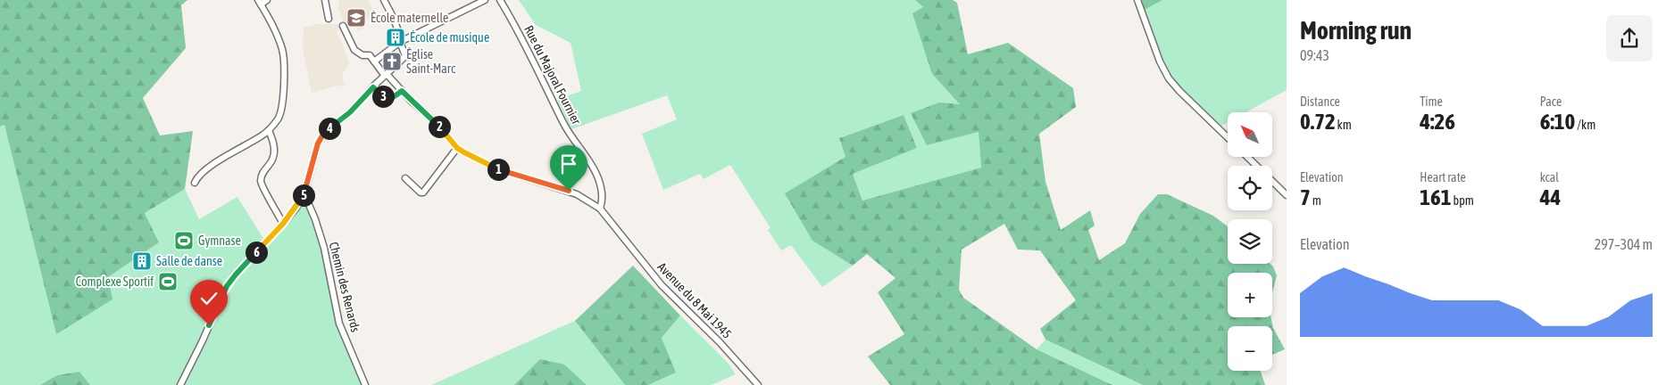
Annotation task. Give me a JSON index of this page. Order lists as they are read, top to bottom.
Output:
{
  "streets": {
    "street": ["Rue du Majoral Fournier", "Chemin des Renards", "Avenue du 8 Mai 1945"]
  },
  "crossings": [
    ["Rue du Majoral Fournier", "Avenue du 8 Mai 1945"]
  ],
  "places": {
    "school or university": ["École maternelle"],
    "building": ["École de musique", "Salle de danse"],
    "church": ["Église Saint-Marc"],
    "sports": ["Gymnase", "Complexe Sportif"]
  },
  "north": "top left",
  "page": {
    "heading": ["Morning run", "09:43"],
    "stats": [
      ["Distance", "0.72 km"],
      ["Time", "4:26"],
      ["Pace", "6:10 /km"],
      ["Elevation", "7 m"],
      ["Heart rate", "161 bpm"],
      ["kcal", "44"]
    ],
    "pins": [
      "3",
      "2",
      "4",
      "1",
      "5",
      "6"
    ],
    "map_buttons": ["+", "−"],
    "chart": ["Elevation", "297–304 m"]
  }
}
